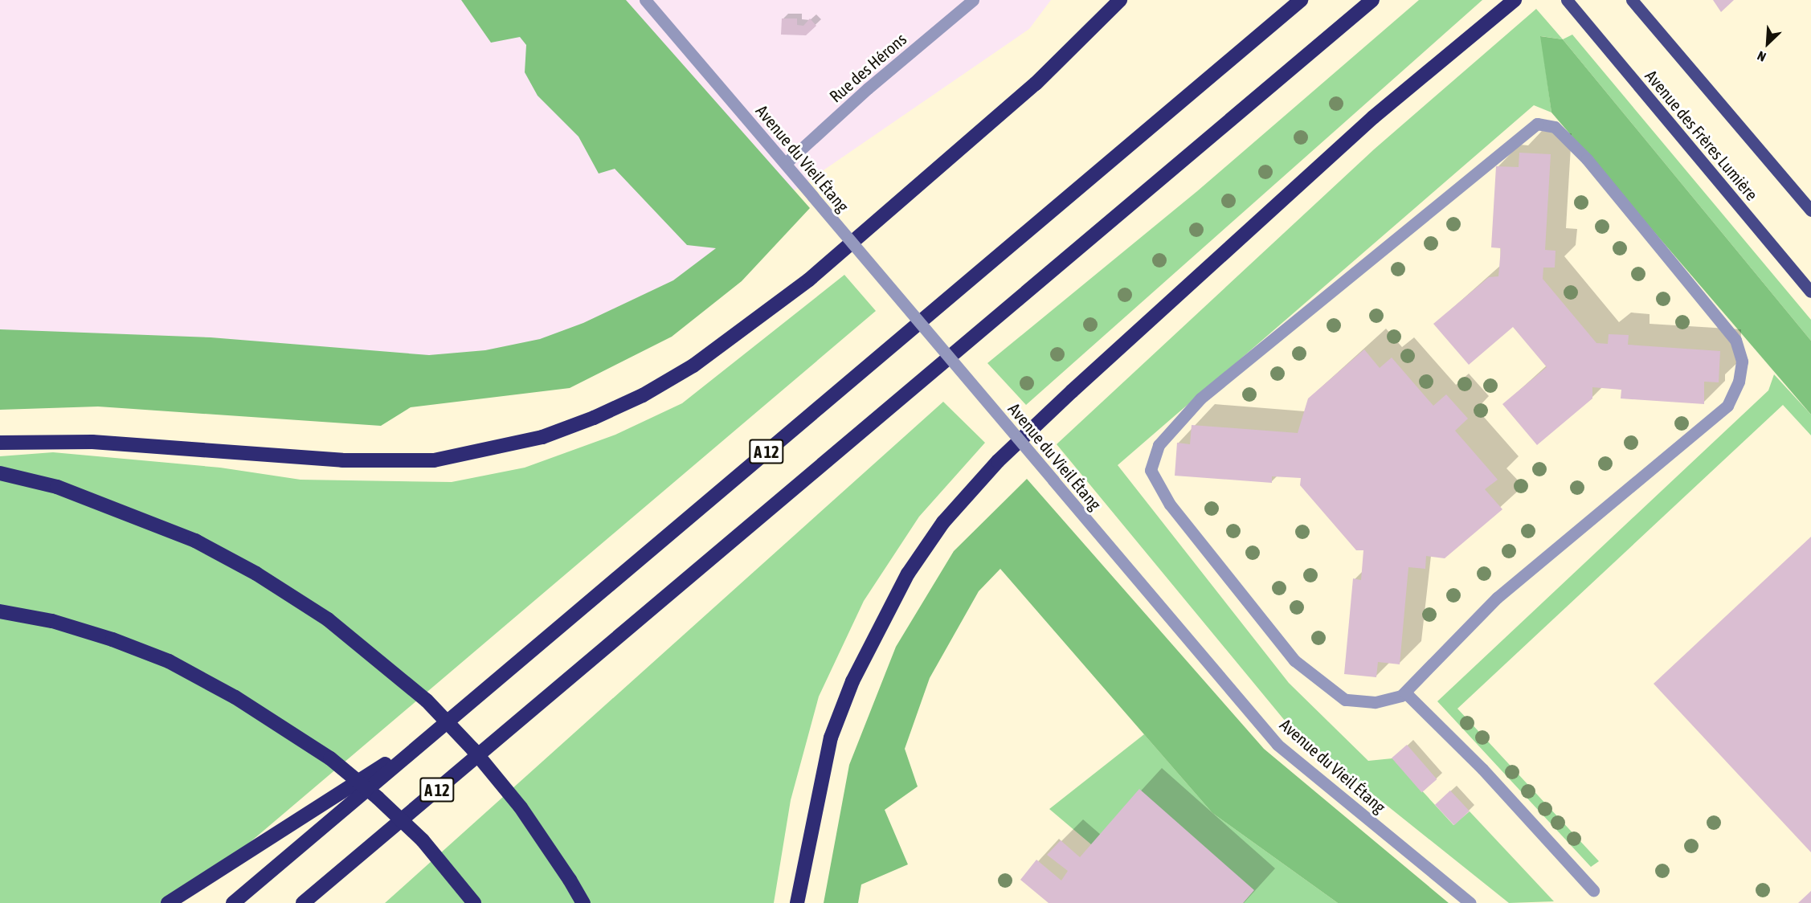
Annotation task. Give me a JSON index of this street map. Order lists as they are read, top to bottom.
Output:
{
  "streets": {
    "highway": ["A 12"],
    "main road": ["Avenue des Frères Lumière"],
    "street": ["Rue des Hérons", "Avenue du Vieil Étang"]
  },
  "crossings": [
    ["Rue des Hérons", "Avenue du Vieil Étang"]
  ],
  "north": "bottom left"
}
